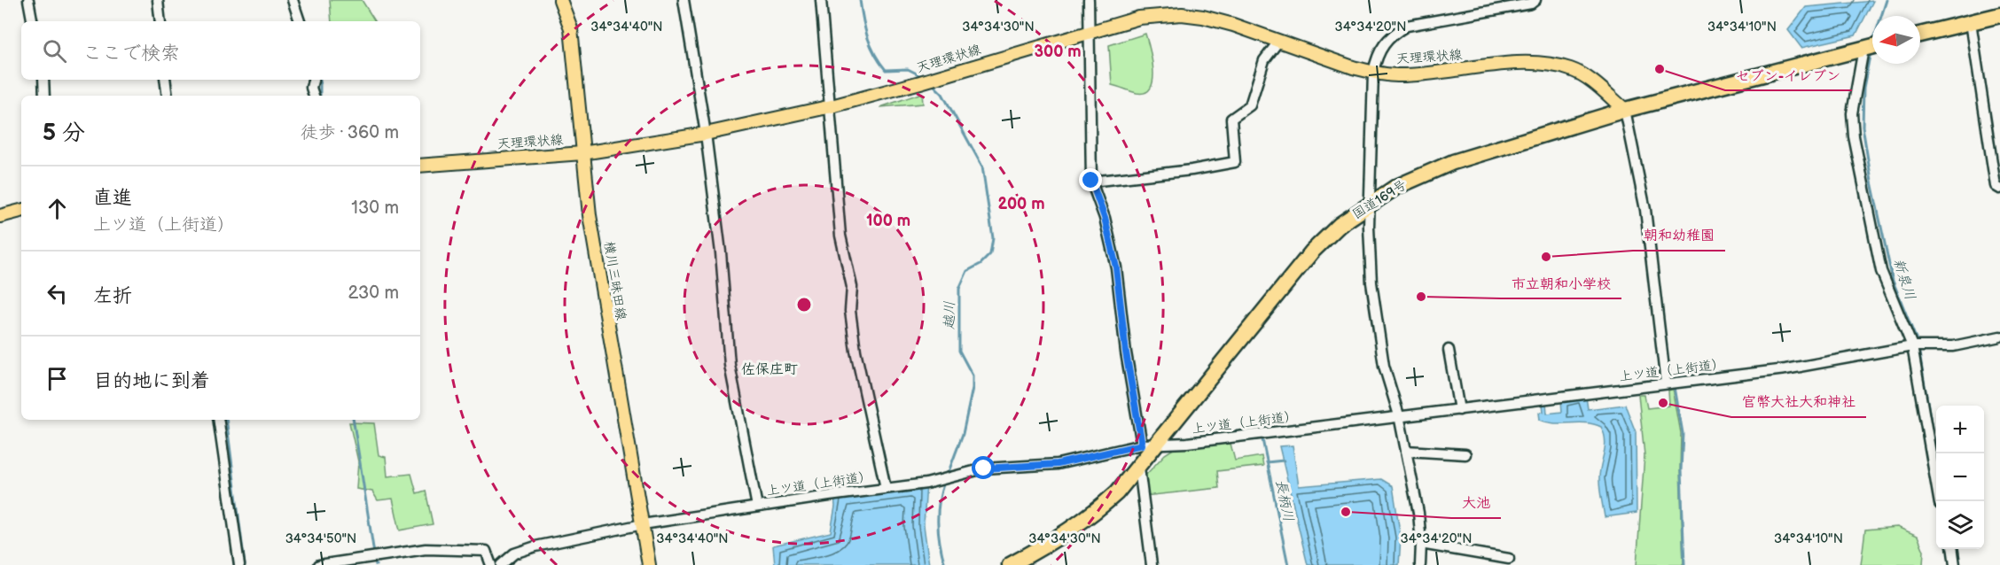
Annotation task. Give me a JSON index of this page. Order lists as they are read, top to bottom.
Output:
{
  "streets": {
    "highway": ["国道169号"],
    "main road": ["天理環状線", "横川三昧田線"],
    "street": ["上ツ道（上街道）"]
  },
  "crossings": [
    ["天理環状線", "国道169号"],
    ["天理環状線", "横川三昧田線"],
    ["国道169号", "上ツ道（上街道）"],
    ["横川三昧田線", "上ツ道（上街道）"]
  ],
  "districts": ["佐保庄町"],
  "water": ["新泉川", "越川", "長柄川"],
  "places": [
    "セブン-イレブン",
    "朝和幼稚園",
    "市立朝和小学校",
    "官幣大社大和神社",
    "大池"
  ],
  "north": "left",
  "page": {
    "search": "ここで検索",
    "heading": ["5 分", "徒歩 · 360 m"],
    "list": [
      ["直進", "上ツ道（上街道）", "130 m"],
      ["左折", "230 m"],
      "目的地に到着"
    ],
    "map_buttons": ["+", "−"]
  },
  "coordinates": [
    "34°34'40\"N",
    "34°34'30\"N",
    "34°34'20\"N",
    "34°34'10\"N",
    "34°34'50\"N"
  ],
  "rings": ["300 m", "200 m", "100 m"]
}
